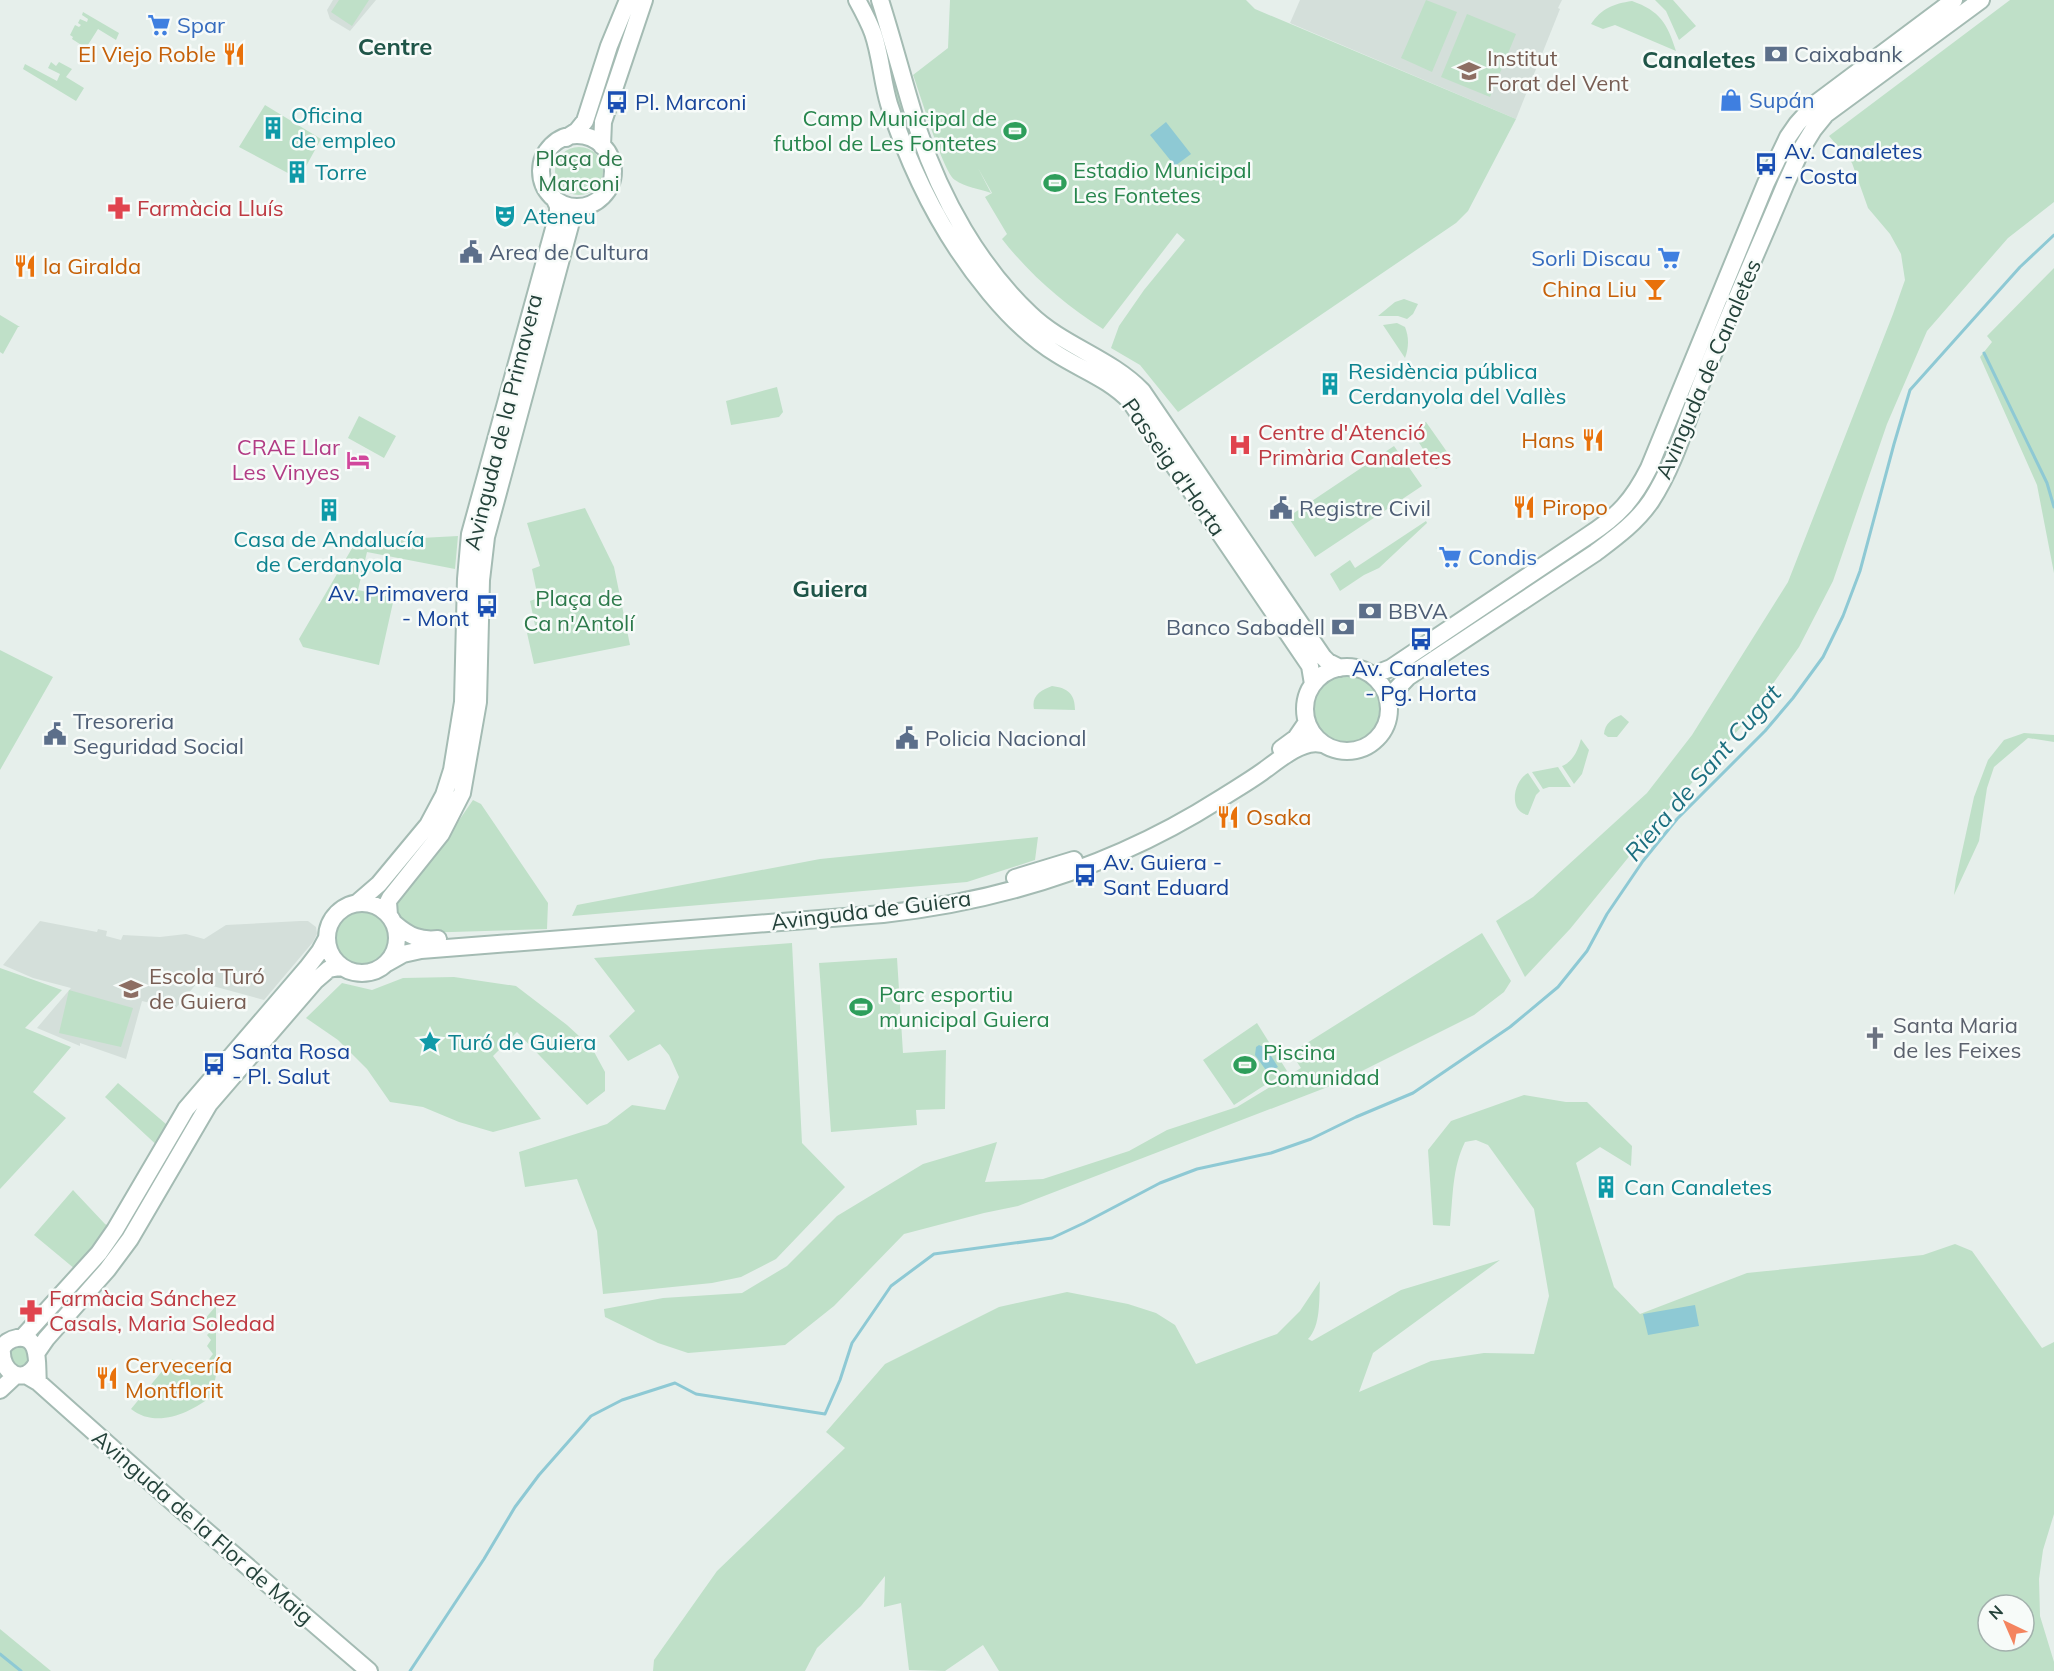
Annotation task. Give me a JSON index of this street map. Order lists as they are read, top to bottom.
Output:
{
  "streets": {
    "main road": [
      "Avinguda de Canaletes",
      "Avinguda de la Primavera",
      "Passeig d'Horta",
      "Avinguda de Guiera",
      "Avinguda de la Flor de Maig"
    ]
  },
  "crossings": [
    ["Avinguda de Canaletes", "Passeig d'Horta"],
    ["Avinguda de Canaletes", "Avinguda de Guiera"],
    ["Avinguda de la Primavera", "Avinguda de Guiera"],
    ["Passeig d'Horta", "Avinguda de Guiera"]
  ],
  "districts": ["Centre", "Canaletes", "Guiera"],
  "water": ["Riera de Sant Cugat"],
  "parks": ["Plaça de Marconi", "Plaça de Ca n'Antolí"],
  "places": {
    "supermarket": ["Spar", "Sorli Discau", "Condis"],
    "restaurant": [
      "El Viejo Roble",
      "la Giralda",
      "Hans",
      "Piropo",
      "Osaka",
      "Cervecería Montflorit"
    ],
    "bank": ["Caixabank", "BBVA", "Banco Sabadell"],
    "school or university": ["Institut Forat del Vent", "Escola Turó de Guiera"],
    "shop": ["Supán"],
    "bus stop": [
      "Pl. Marconi",
      "Av. Canaletes - Costa",
      "Av. Primavera - Mont",
      "Av. Canaletes - Pg. Horta",
      "Av. Guiera - Sant Eduard",
      "Santa Rosa - Pl. Salut"
    ],
    "building": [
      "Oficina de empleo",
      "Torre",
      "Residència pública Cerdanyola del Vallès",
      "Casa de Andalucía de Cerdanyola",
      "Can Canaletes"
    ],
    "sports": [
      "Camp Municipal de futbol de Les Fontetes",
      "Estadio Municipal Les Fontetes",
      "Parc esportiu municipal Guiera",
      "Piscina Comunidad"
    ],
    "pharmacy": ["Farmàcia Lluís", "Farmàcia Sánchez Casals, Maria Soledad"],
    "theatre": ["Ateneu"],
    "public building": [
      "Area de Cultura",
      "Registre Civil",
      "Tresoreria Seguridad Social",
      "Policia Nacional"
    ],
    "bar": ["China Liu"],
    "hospital": ["Centre d'Atenció Primària Canaletes"],
    "hotel": ["CRAE Llar Les Vinyes"],
    "church": ["Santa Maria de les Feixes"],
    "place": ["Turó de Guiera"]
  },
  "north": "top left"
}
